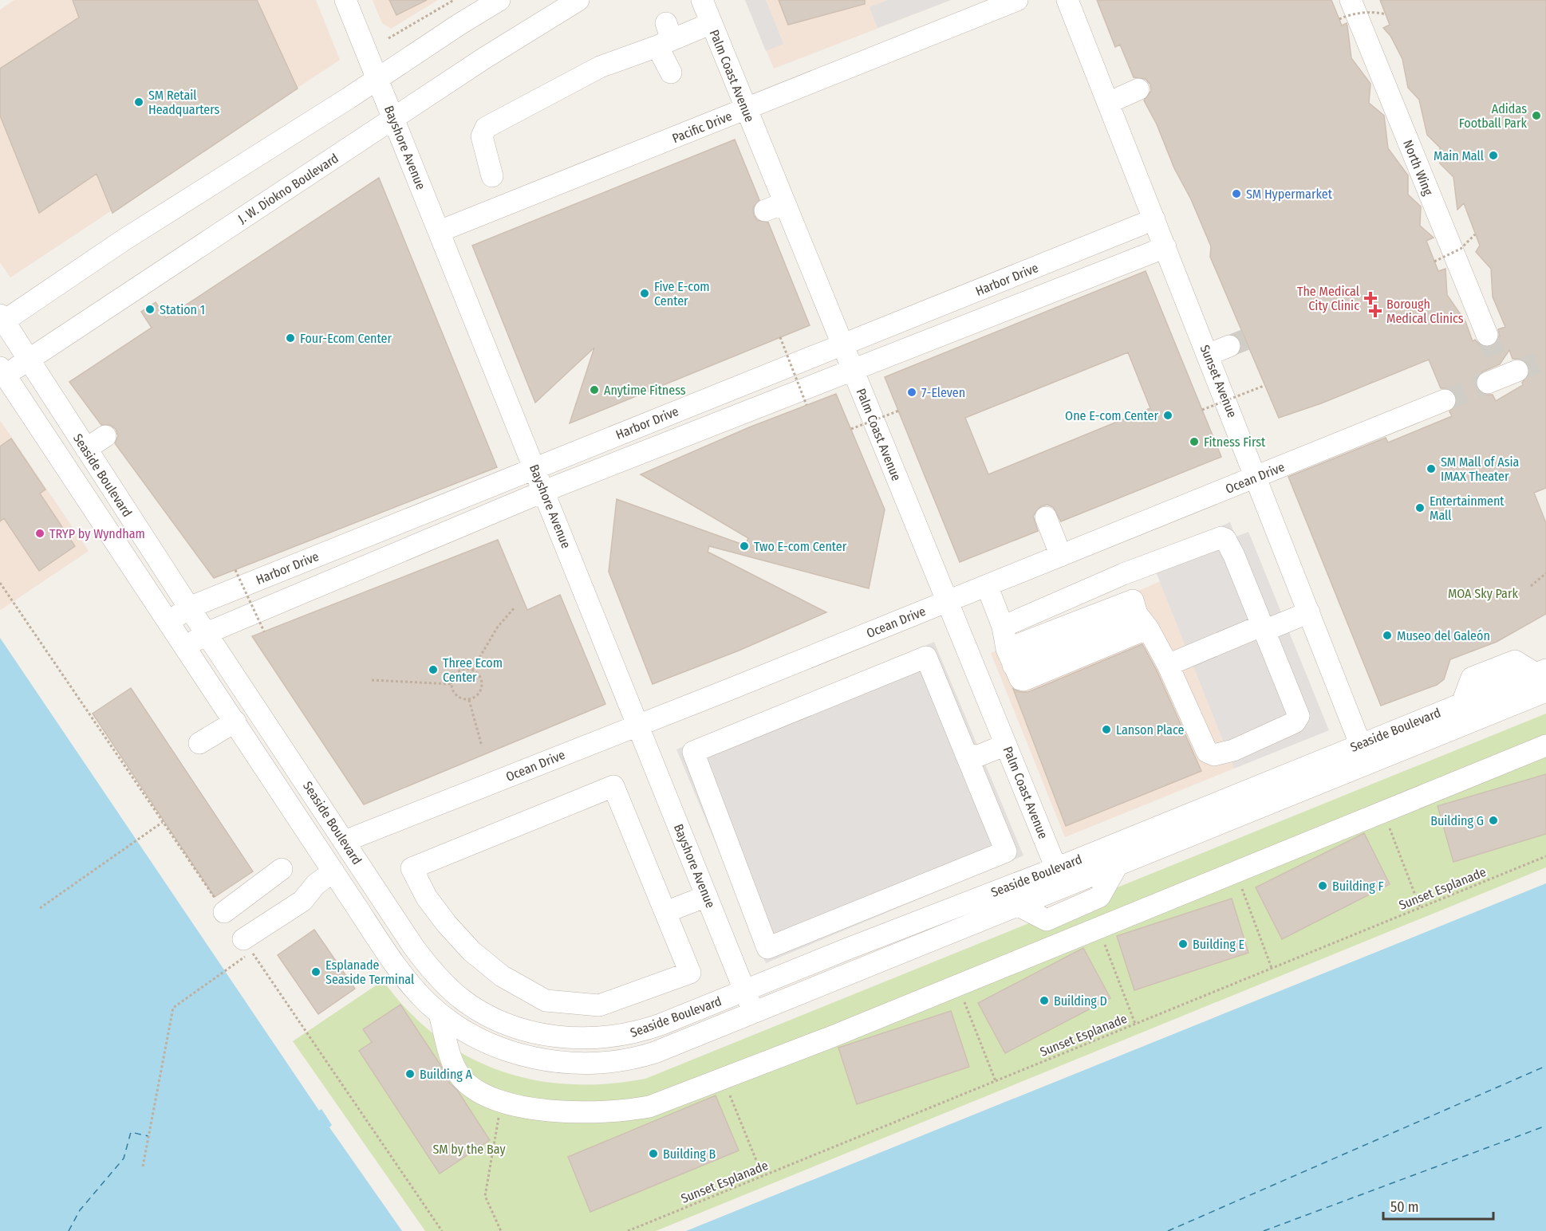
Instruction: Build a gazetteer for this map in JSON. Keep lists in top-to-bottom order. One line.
{"streets":{"street":["Palm Coast Avenue","Pacific Drive","Bayshore Avenue","North Wing","J. W. Diokno Boulevard","Harbor Drive","Sunset Avenue","Seaside Boulevard","Ocean Drive"],"path":["Sunset Esplanade"]},"crossings":[["Palm Coast Avenue","Pacific Drive"],["Palm Coast Avenue","Harbor Drive"],["Palm Coast Avenue","Seaside Boulevard"],["Palm Coast Avenue","Ocean Drive"],["Pacific Drive","Bayshore Avenue"],["Bayshore Avenue","J. W. Diokno Boulevard"],["Bayshore Avenue","Harbor Drive"],["Bayshore Avenue","Seaside Boulevard"],["Bayshore Avenue","Ocean Drive"],["J. W. Diokno Boulevard","Seaside Boulevard"],["Harbor Drive","Sunset Avenue"],["Harbor Drive","Seaside Boulevard"],["Sunset Avenue","Seaside Boulevard"],["Sunset Avenue","Ocean Drive"],["Seaside Boulevard","Ocean Drive"]],"parks":["MOA Sky Park","SM by the Bay"],"places":{"other":["SM Retail Headquarters","Adidas Football Park","Main Mall","SM Hypermarket","Five E-com Center","Station 1","Four-Ecom Center","Anytime Fitness","7-Eleven","One E-com Center","Fitness First","SM Mall of Asia IMAX Theater","Entertainment Mall","TRYP by Wyndham","Two E-com Center","Museo del Galeón","Three Ecom Center","Lanson Place","Building G","Building F","Building E","Esplanade Seaside Terminal","Building D","Building A","Building B"],"health":["The Medical City Clinic","Borough Medical Clinics"]},"scale_bar":"50 m"}
